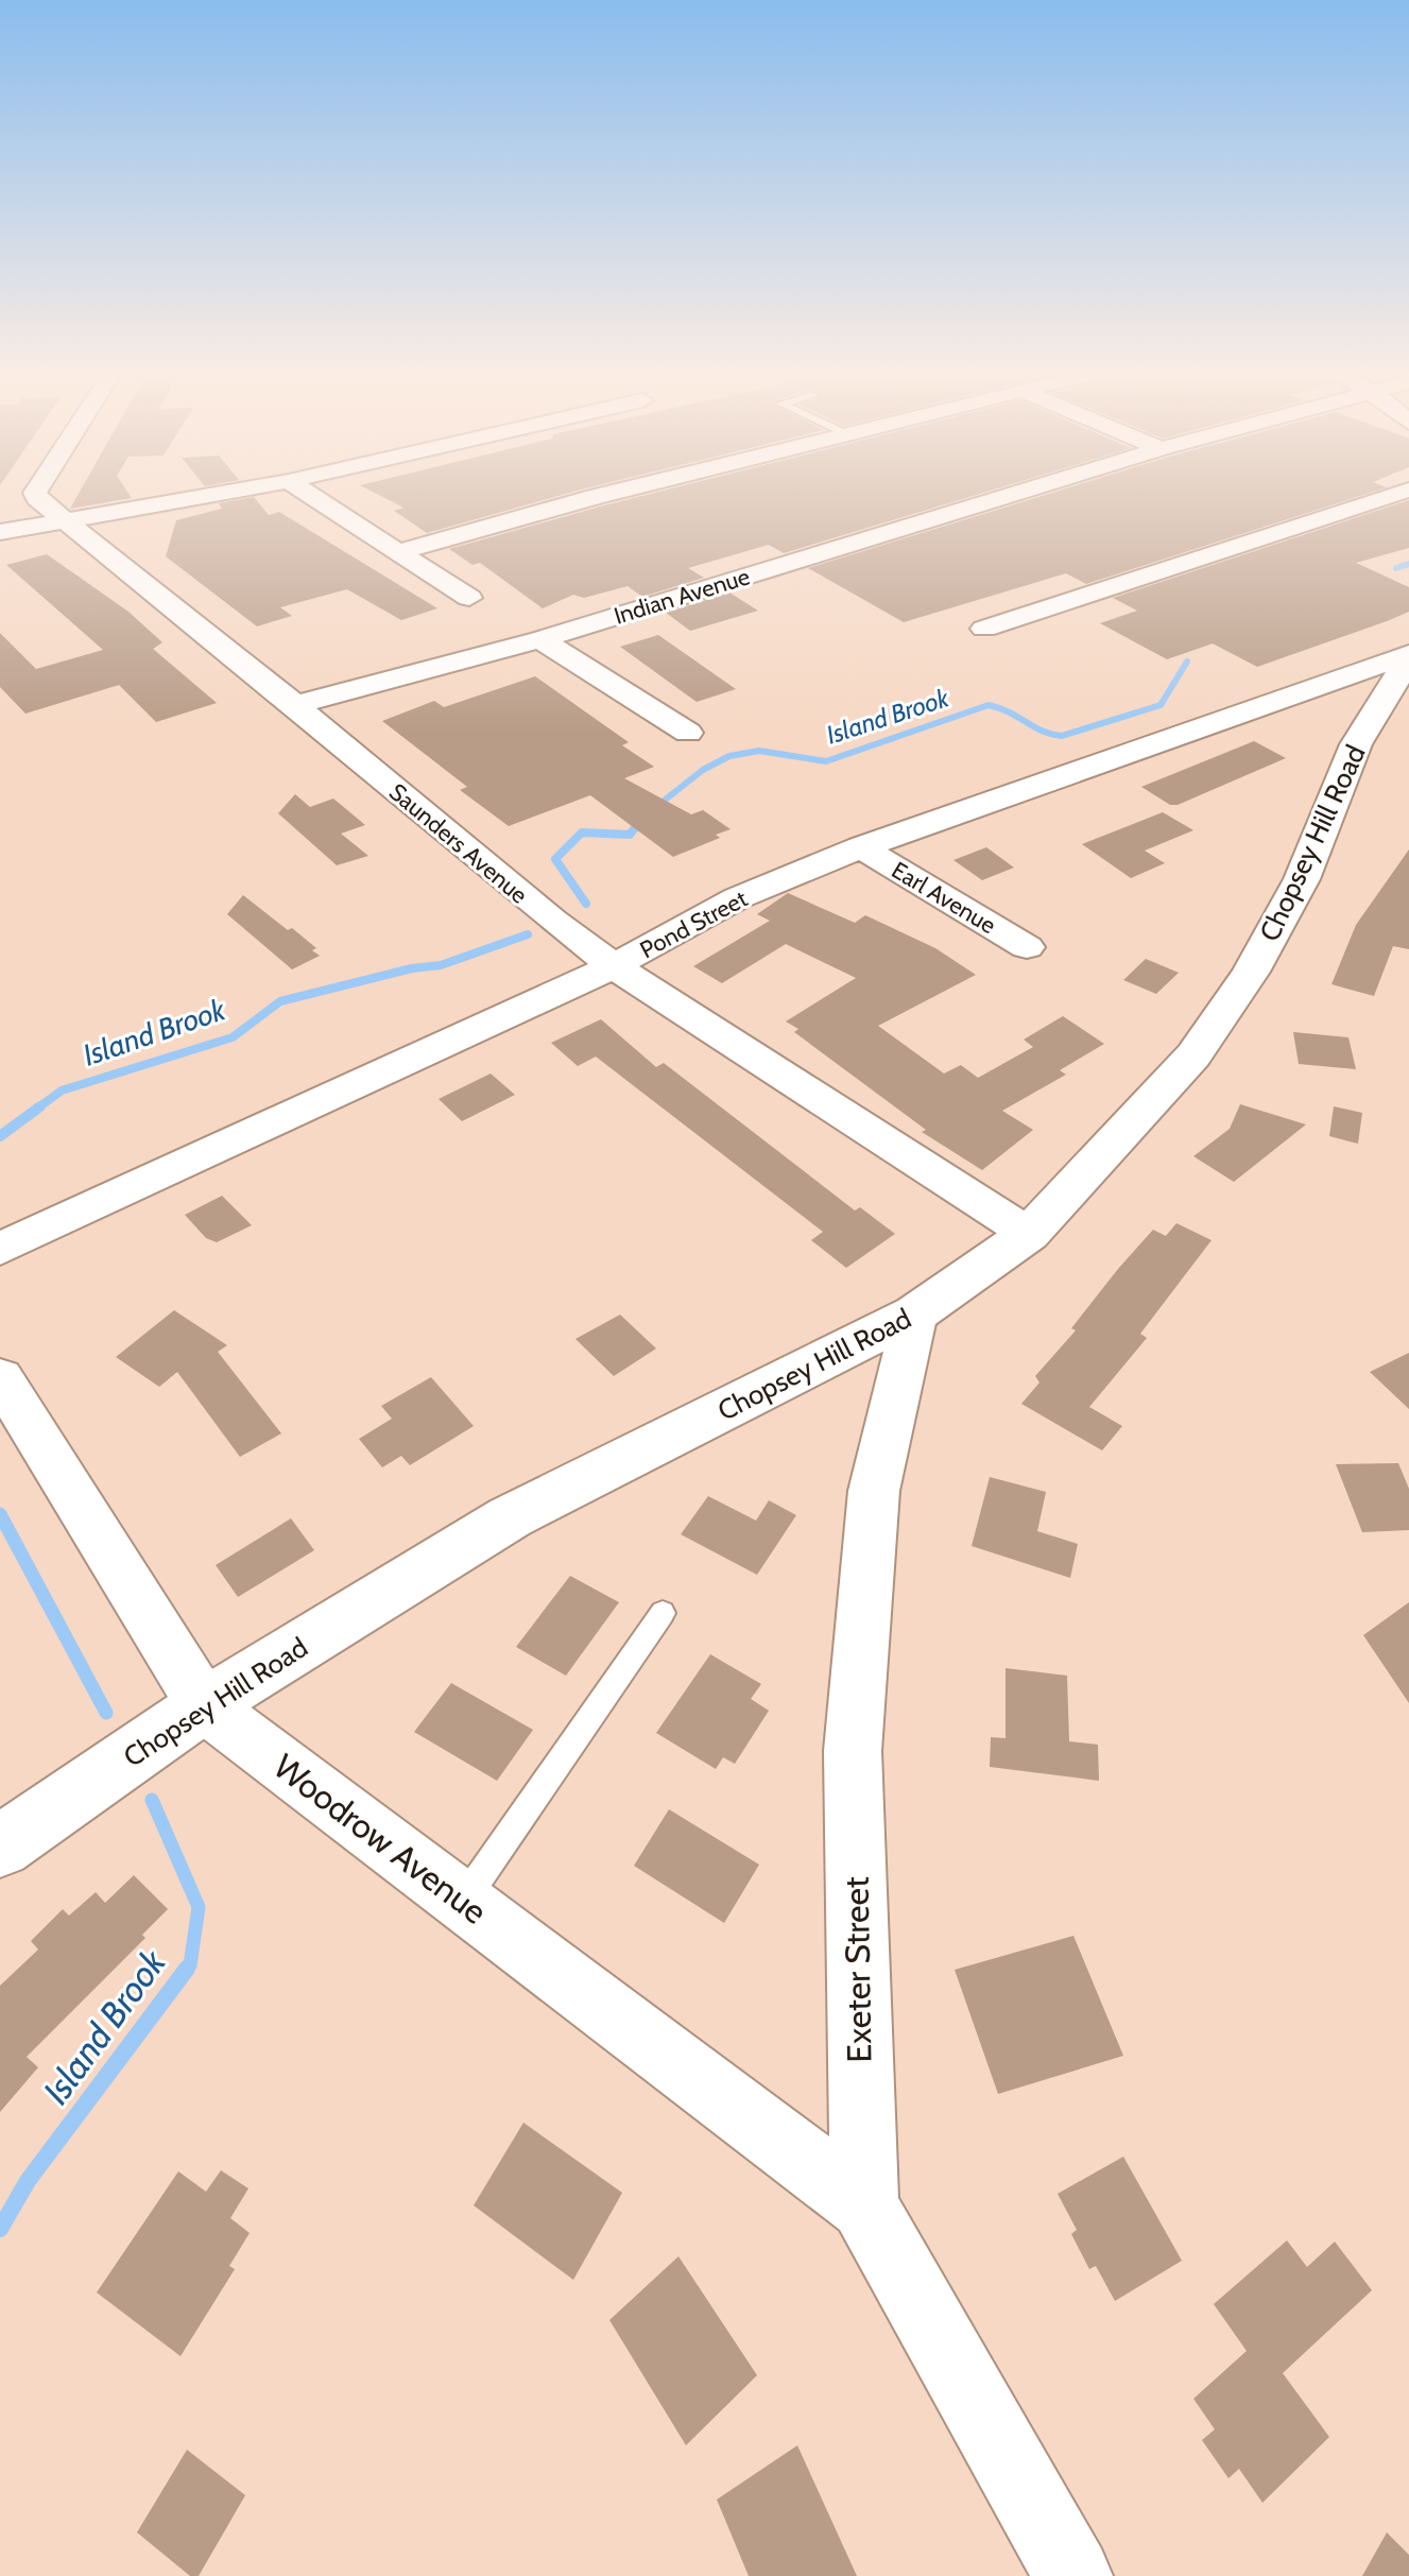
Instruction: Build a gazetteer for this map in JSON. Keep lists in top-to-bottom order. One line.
{"streets":{"street":["Indian Avenue","Saunders Avenue","Chopsey Hill Road","Earl Avenue","Pond Street","Woodrow Avenue","Exeter Street"]},"crossings":[["Indian Avenue","Saunders Avenue"],["Saunders Avenue","Chopsey Hill Road"],["Saunders Avenue","Pond Street"],["Chopsey Hill Road","Pond Street"],["Chopsey Hill Road","Woodrow Avenue"],["Chopsey Hill Road","Exeter Street"],["Earl Avenue","Pond Street"],["Woodrow Avenue","Exeter Street"]],"water":["Island Brook"]}
